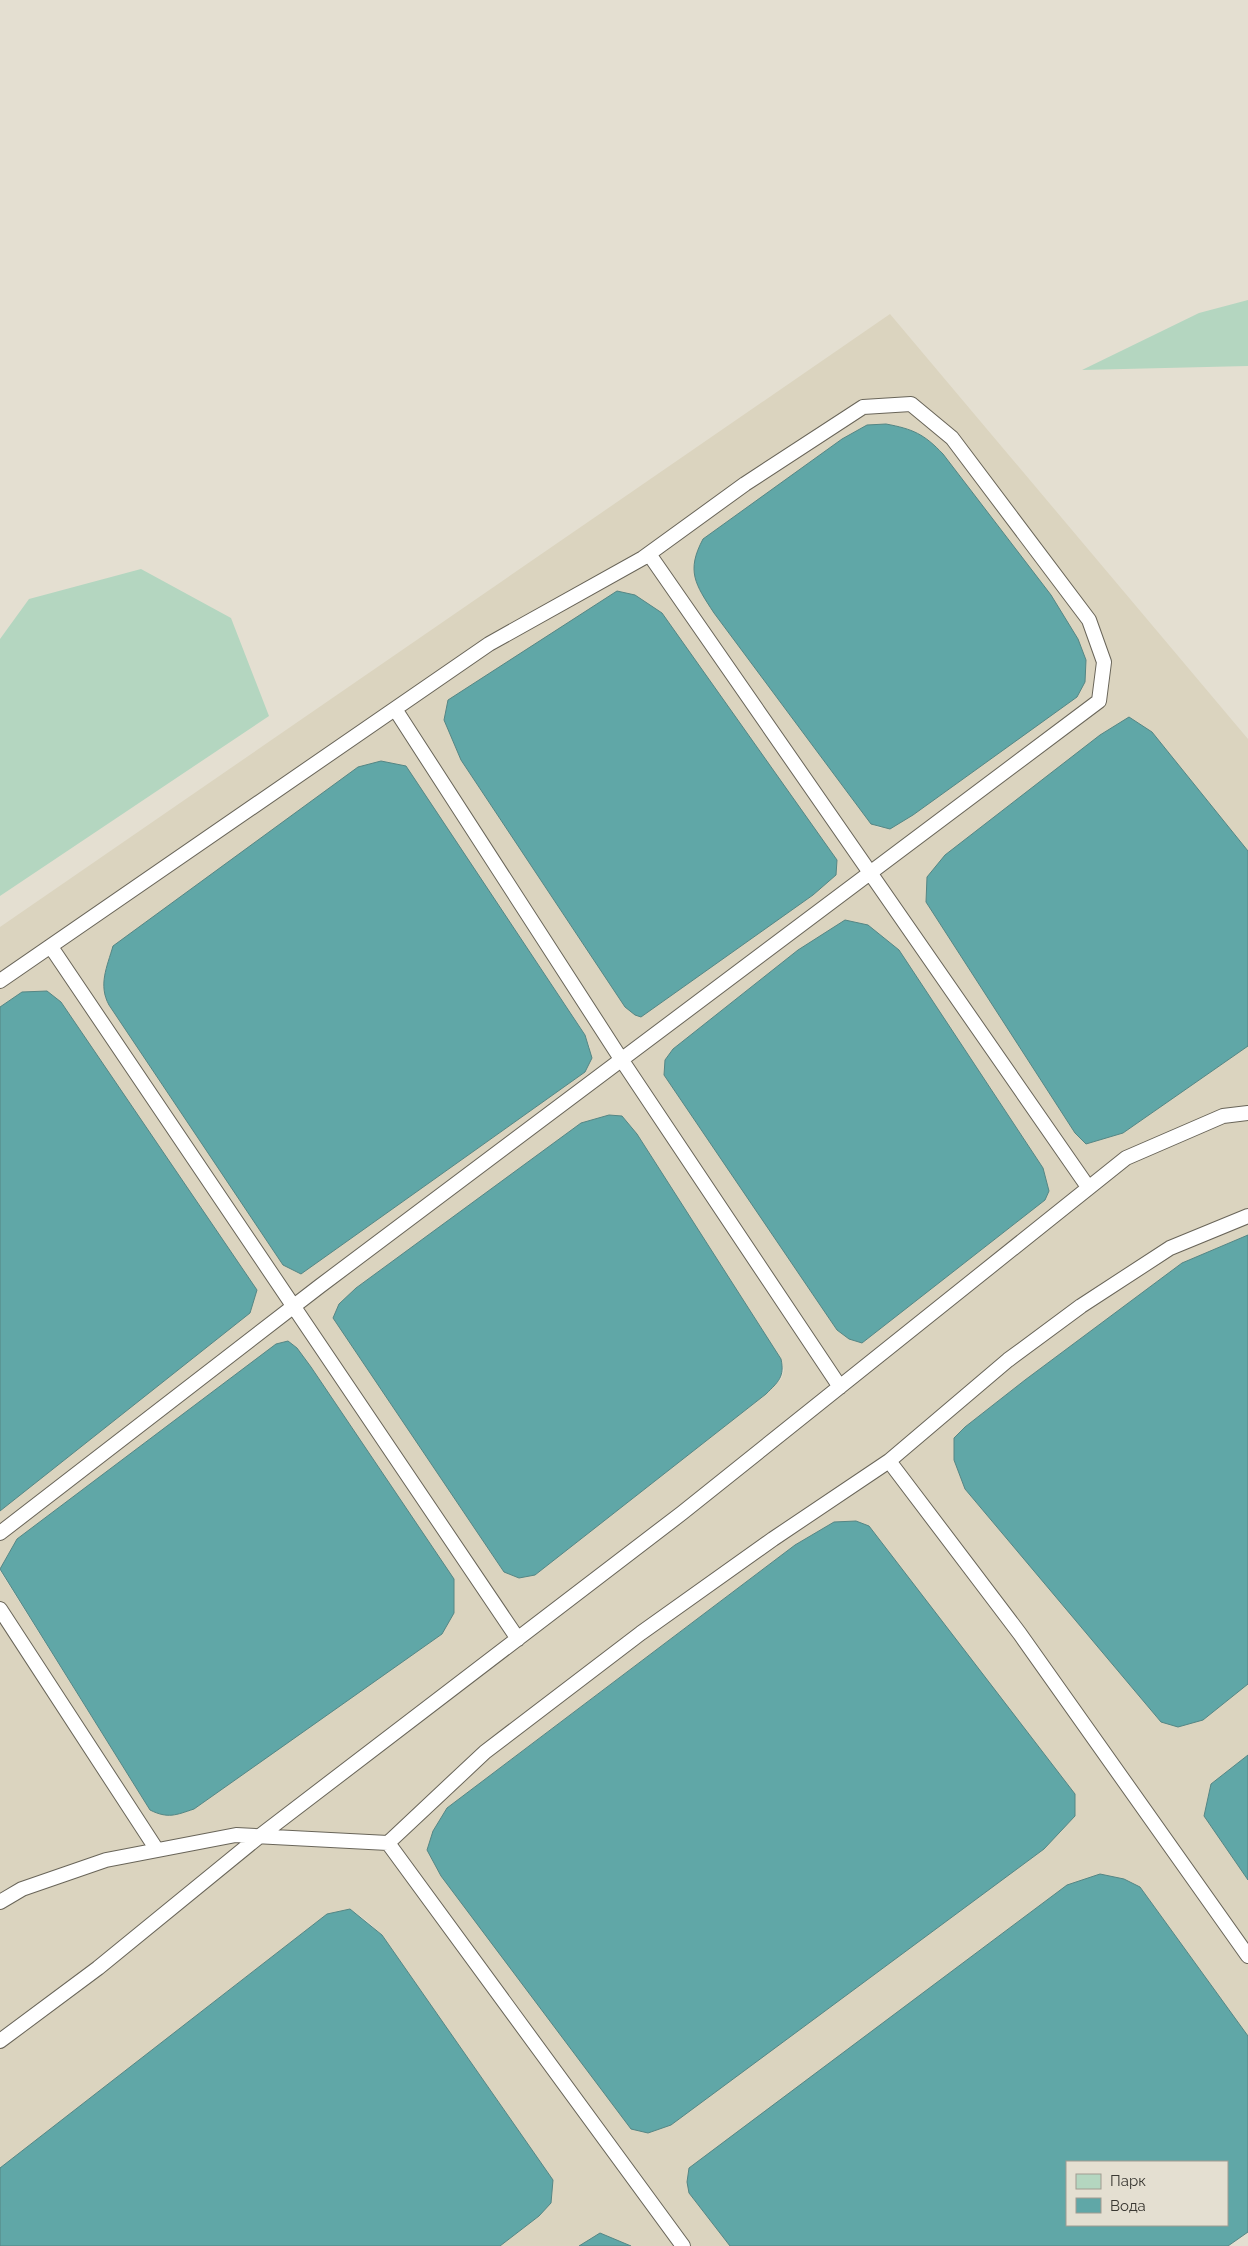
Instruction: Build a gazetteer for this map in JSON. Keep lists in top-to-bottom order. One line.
{"legend":["Парк","Вода"]}
